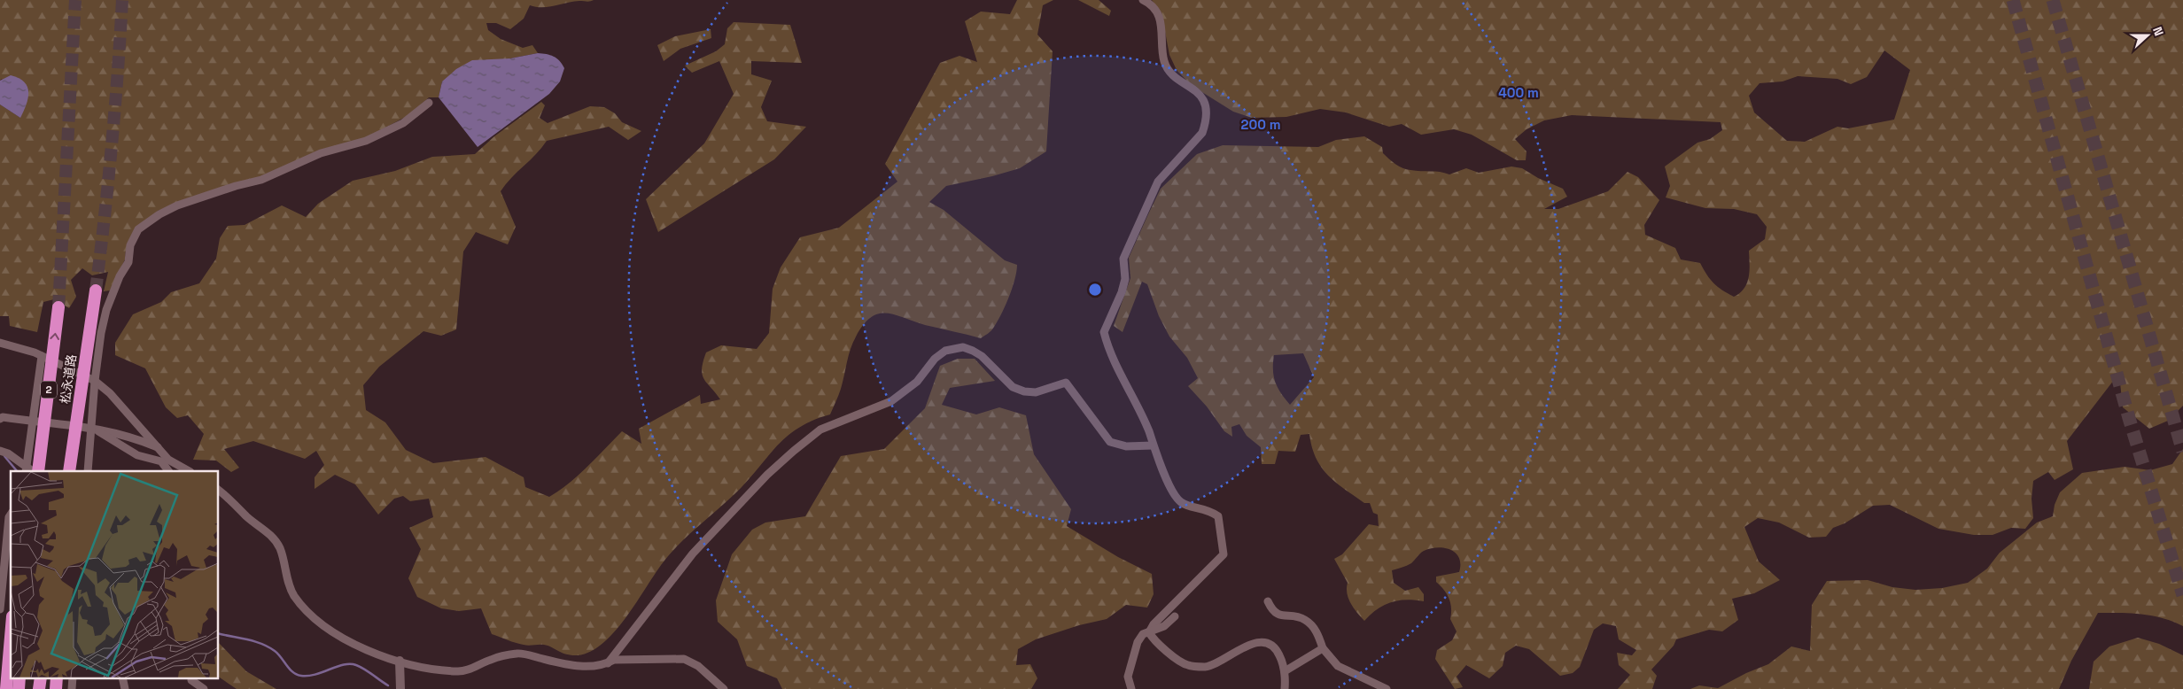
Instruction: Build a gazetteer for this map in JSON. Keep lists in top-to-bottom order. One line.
{"streets":{"highway":["松永道路","2"]},"north":"right","rings":["400 m","200 m"]}
